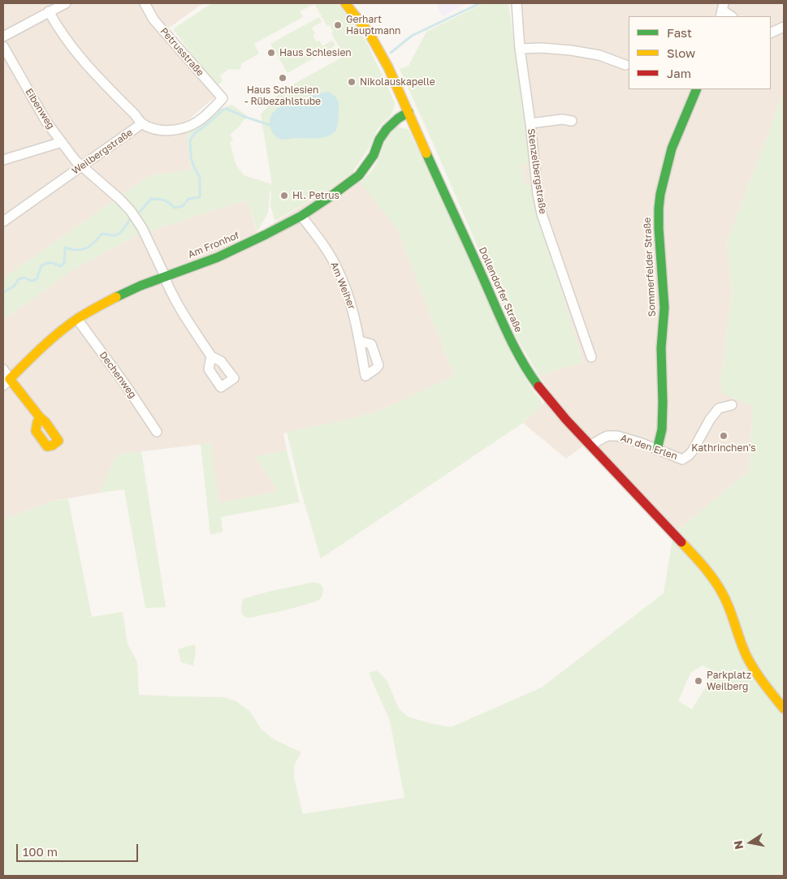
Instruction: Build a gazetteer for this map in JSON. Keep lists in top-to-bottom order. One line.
{"streets":{"street":["Petrusstraße","Eibenweg","Weilbergstraße","Stenzelbergstraße","Am Fronhof","Sommerfelder Straße","Am Weiher","Dollendorfer Straße","Dechenweg","An den Erlen"]},"crossings":[["Petrusstraße","Weilbergstraße"],["Eibenweg","Weilbergstraße"],["Eibenweg","Am Fronhof"],["Am Fronhof","Am Weiher"],["Am Fronhof","Dollendorfer Straße"],["Am Fronhof","Dechenweg"],["Sommerfelder Straße","An den Erlen"],["Dollendorfer Straße","An den Erlen"]],"places":["Gerhart Hauptmann","Haus Schlesien","Haus Schlesien - Rübezahlstube","Nikolauskapelle","Hl. Petrus","Kathrinchen's","Parkplatz Weilberg"],"legend":["Fast","Slow","Jam"],"scale_bar":"100 m","north":"left"}
